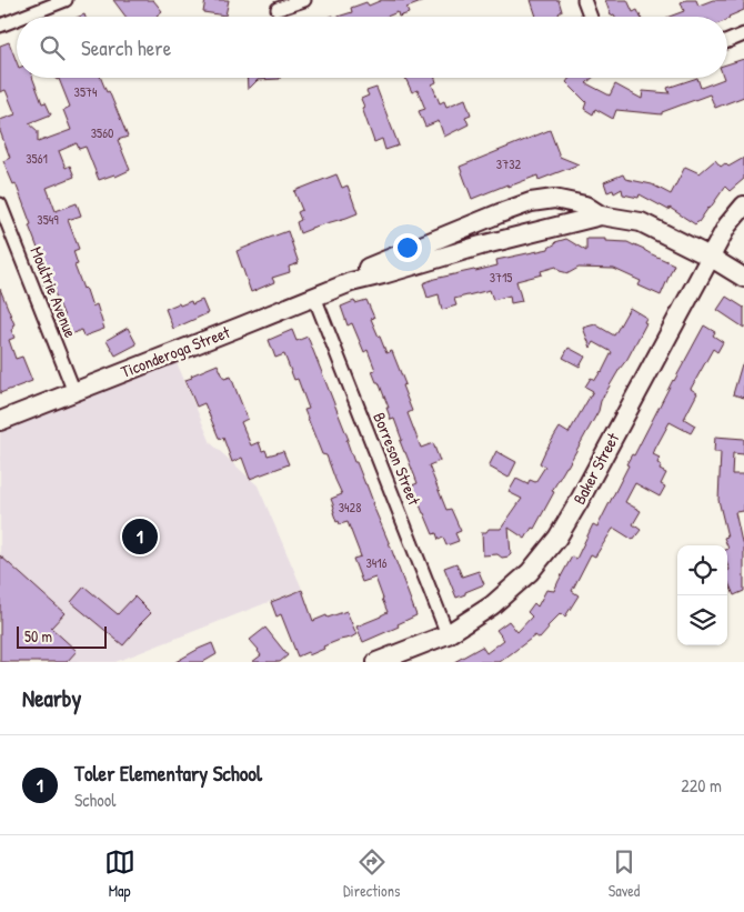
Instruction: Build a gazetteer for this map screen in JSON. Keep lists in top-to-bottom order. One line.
{"streets":{"street":["Moultrie Avenue","Ticonderoga Street","Borreson Street","Baker Street"]},"crossings":[["Moultrie Avenue","Ticonderoga Street"],["Ticonderoga Street","Borreson Street"],["Ticonderoga Street","Baker Street"],["Borreson Street","Baker Street"]],"house_numbers":["3574","3560","3561","3732","3549","3715","3428","3416"],"scale_bar":"50 m","page":{"search":"Search here","pins":"1","scale":"50 m","heading":"Nearby","list":[{"mark":"1","name":"Toler Elementary School","note":"School","value":"220 m"}],"nav":["Map","Directions","Saved"]}}
